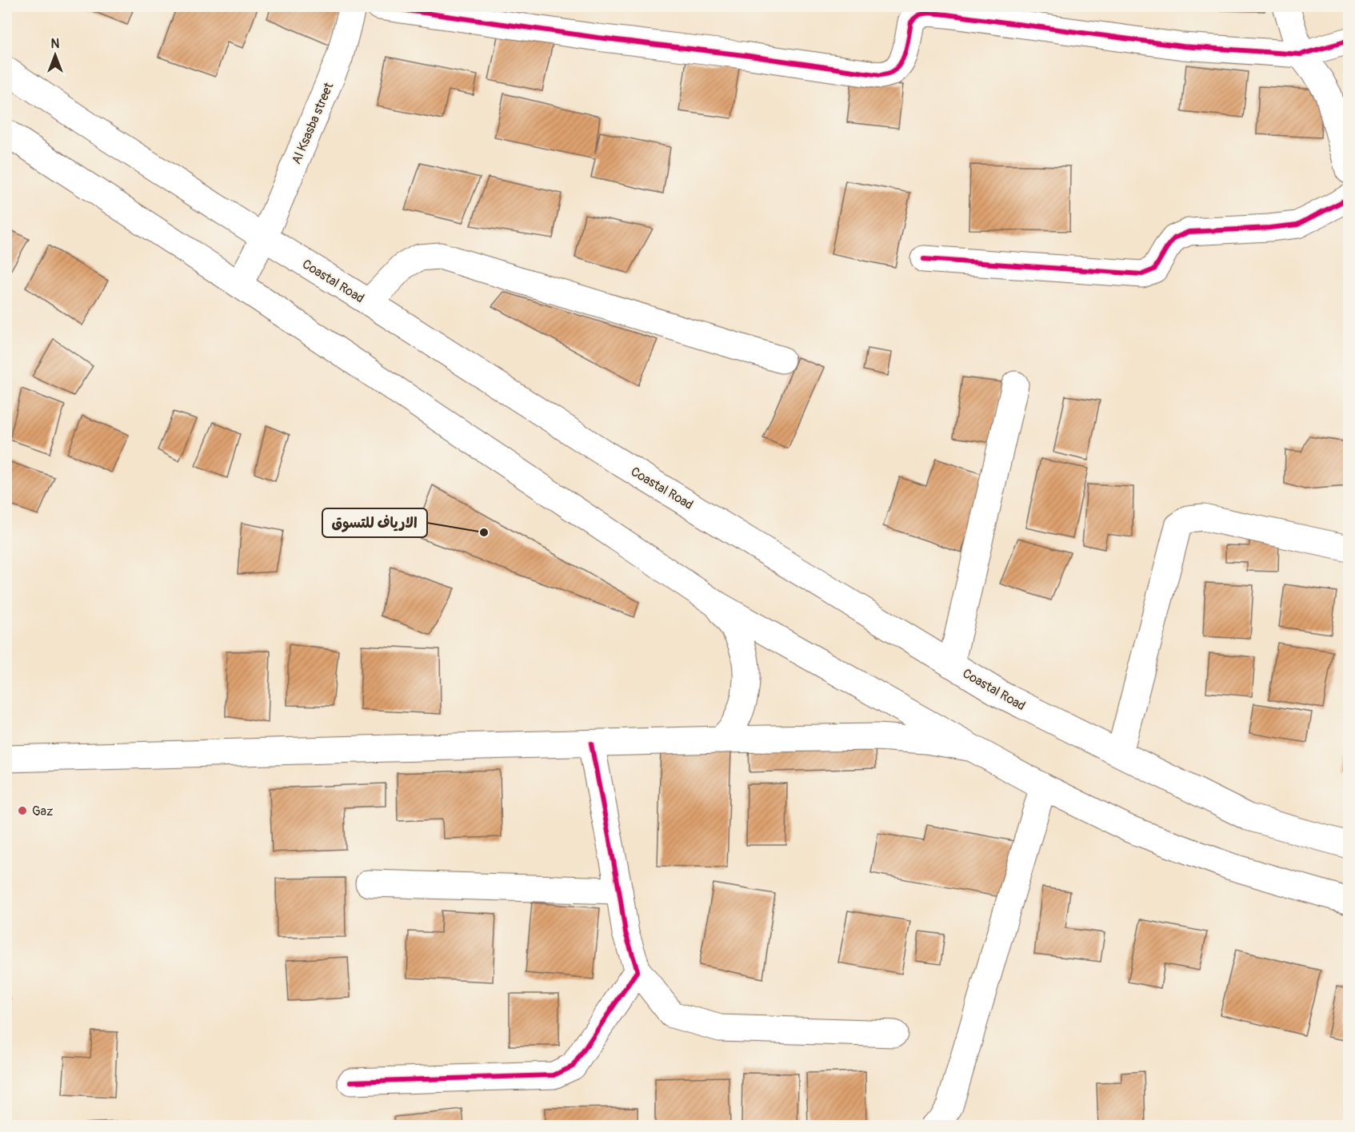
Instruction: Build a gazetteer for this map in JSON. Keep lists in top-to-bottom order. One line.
{"streets":{"main road":["Al Ksasba street","Coastal Road"]},"crossings":[["Al Ksasba street","Coastal Road"]],"places":["الارياف للتسوق","Gaz"],"north":"top"}
